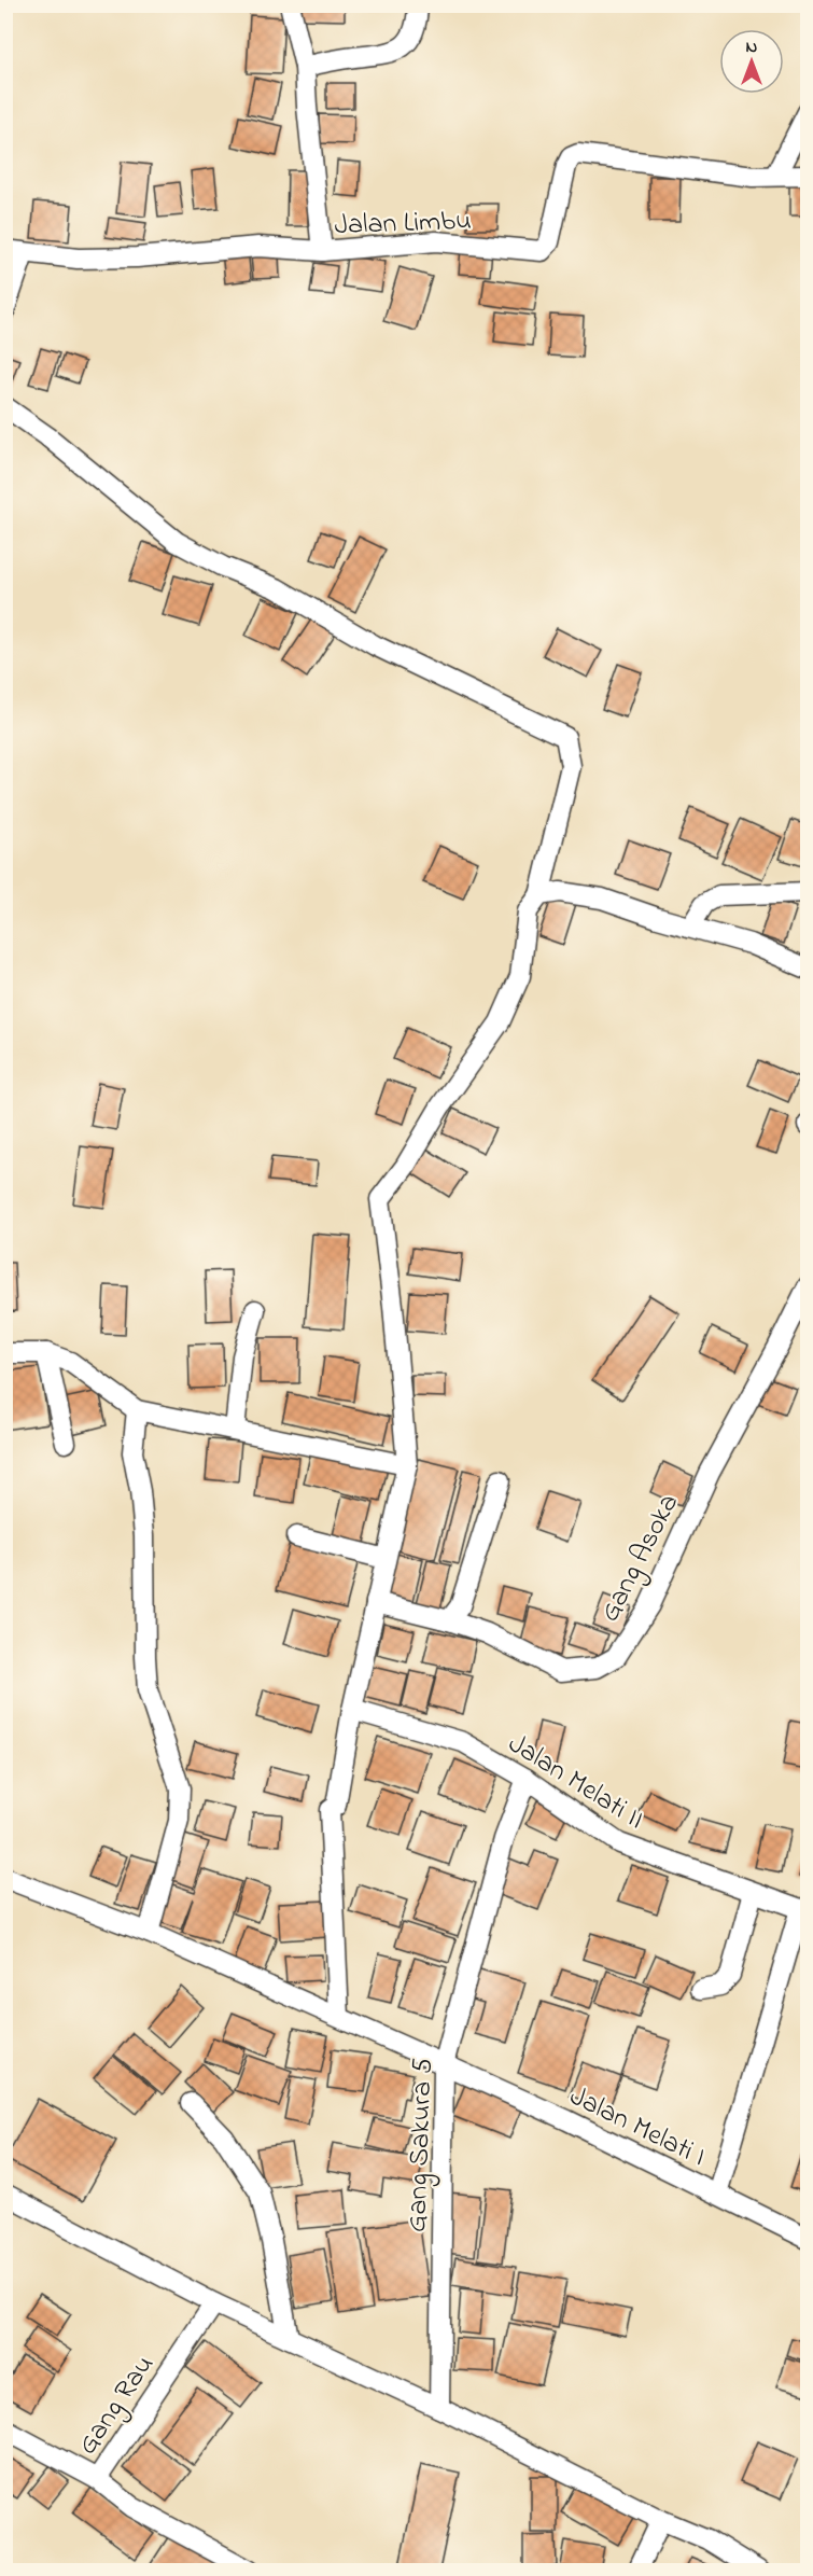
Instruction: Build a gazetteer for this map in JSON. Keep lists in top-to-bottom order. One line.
{"streets":{"street":["Jalan Limbu","Gang Asoka","Jalan Melati II","Jalan Melati I","Gang Sakura 5","Gang Rau"]},"crossings":[["Jalan Melati II","Gang Sakura 5"],["Jalan Melati I","Gang Sakura 5"]],"north":"top"}
